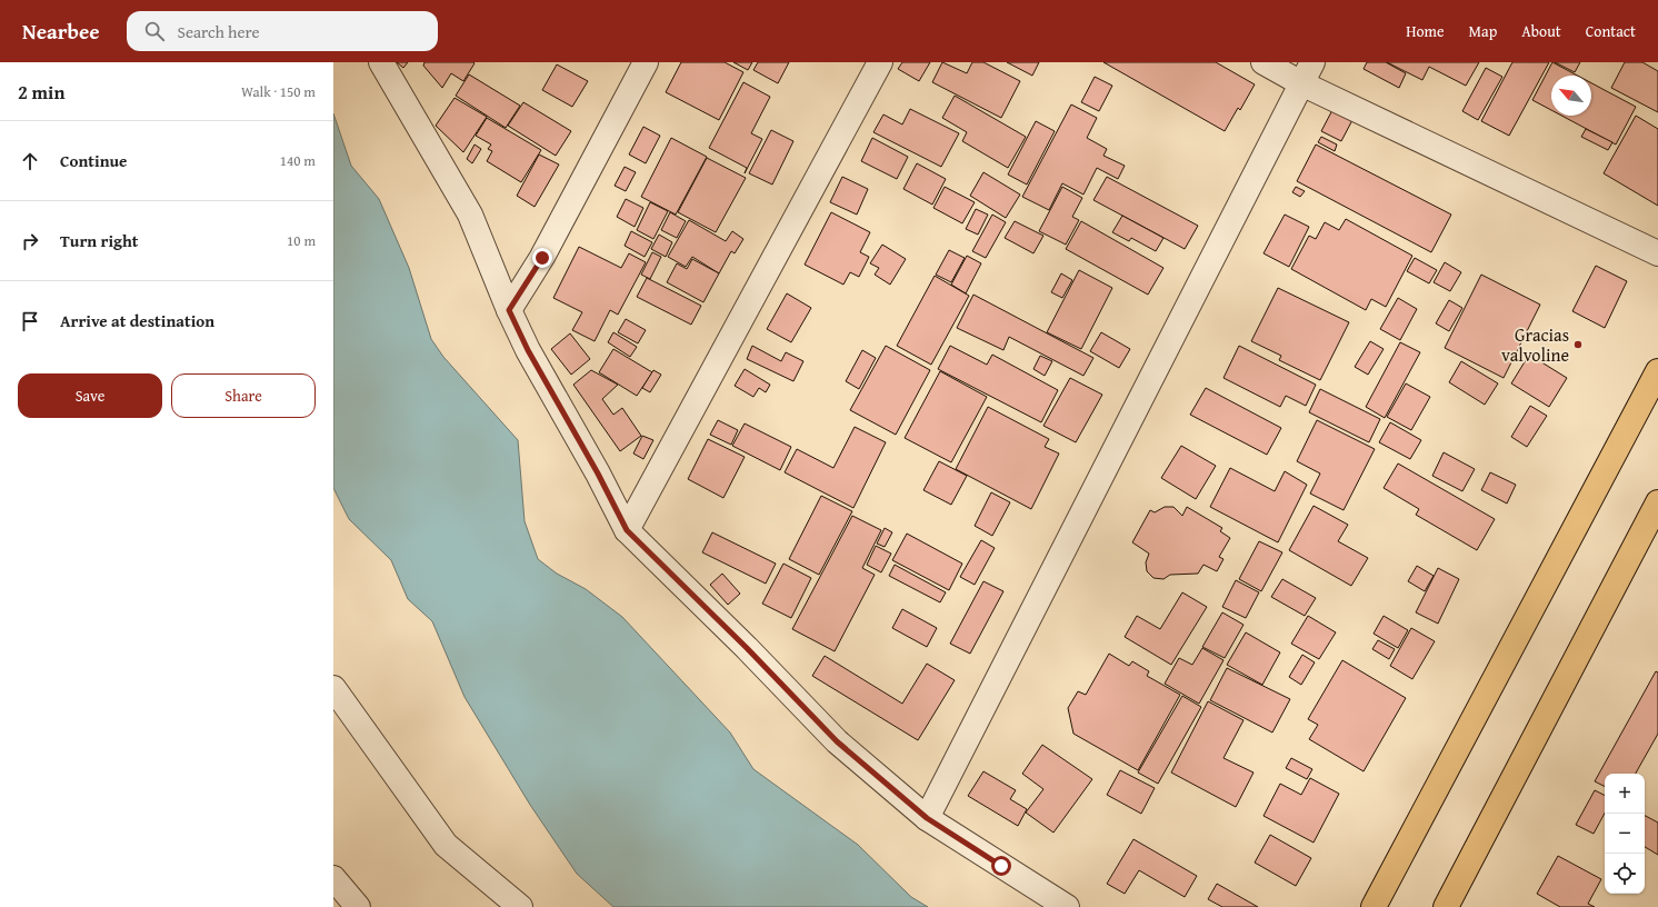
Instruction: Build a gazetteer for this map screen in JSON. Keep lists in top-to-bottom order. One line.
{"places":["Gracias valvoline"],"north":"top left","page":{"header":"Nearbee","search":"Search here","nav":["Home","Map","About","Contact"],"heading":["2 min","Walk · 150 m"],"list":[["Continue","140 m"],["Turn right","10 m"],"Arrive at destination"],"buttons":["Save","Share"],"map_buttons":["+","−"]}}
